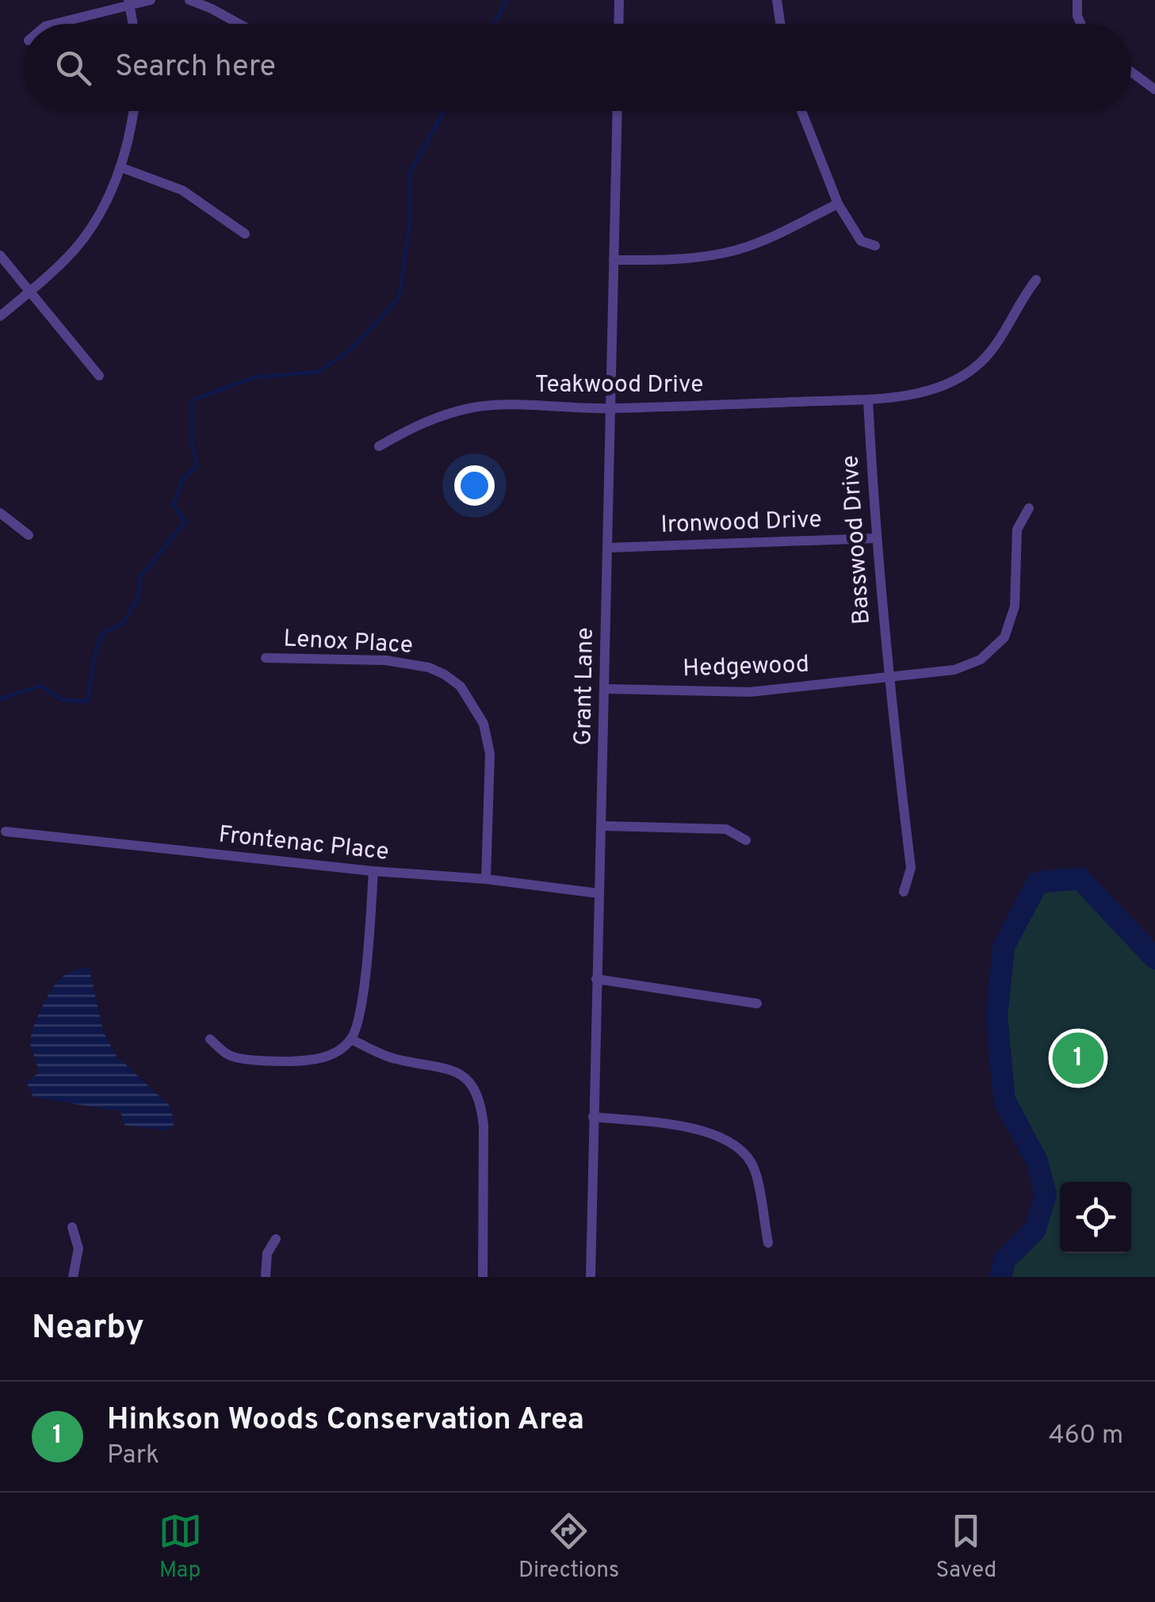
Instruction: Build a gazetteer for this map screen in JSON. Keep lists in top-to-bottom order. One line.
{"streets":{"street":["Teakwood Drive","Ironwood Drive","Basswood Drive","Lenox Place","Hedgewood","Grant Lane","Frontenac Place"]},"crossings":[["Teakwood Drive","Basswood Drive"],["Teakwood Drive","Grant Lane"],["Ironwood Drive","Basswood Drive"],["Ironwood Drive","Grant Lane"],["Basswood Drive","Hedgewood"],["Lenox Place","Frontenac Place"],["Hedgewood","Grant Lane"],["Grant Lane","Frontenac Place"]],"page":{"search":"Search here","pins":"1","heading":"Nearby","list":[{"mark":"1","name":"Hinkson Woods Conservation Area","note":"Park","value":"460 m"}],"nav":["Map","Directions","Saved"]}}
